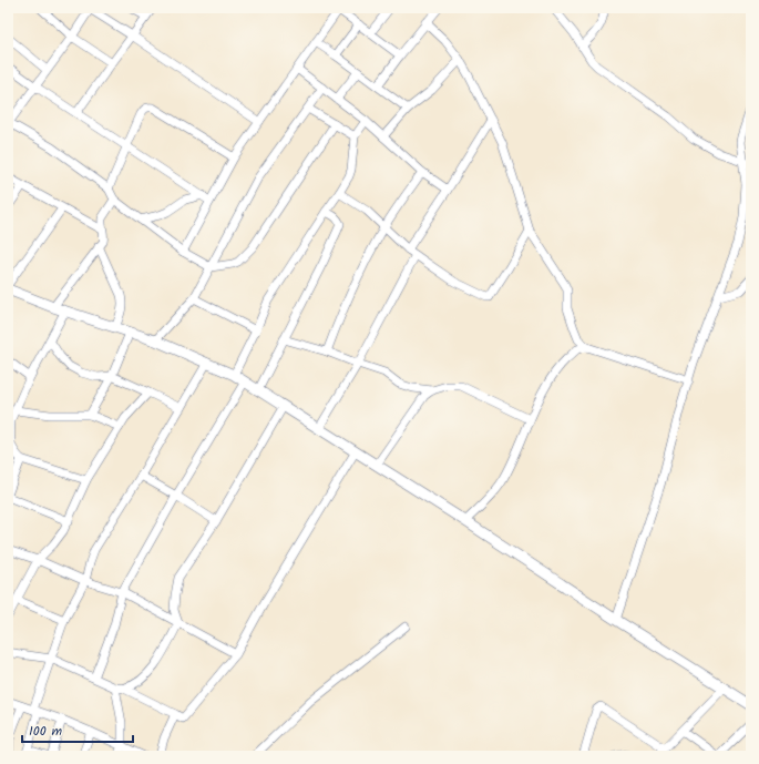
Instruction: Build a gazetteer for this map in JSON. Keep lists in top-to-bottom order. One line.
{"scale_bar":"100 m"}
